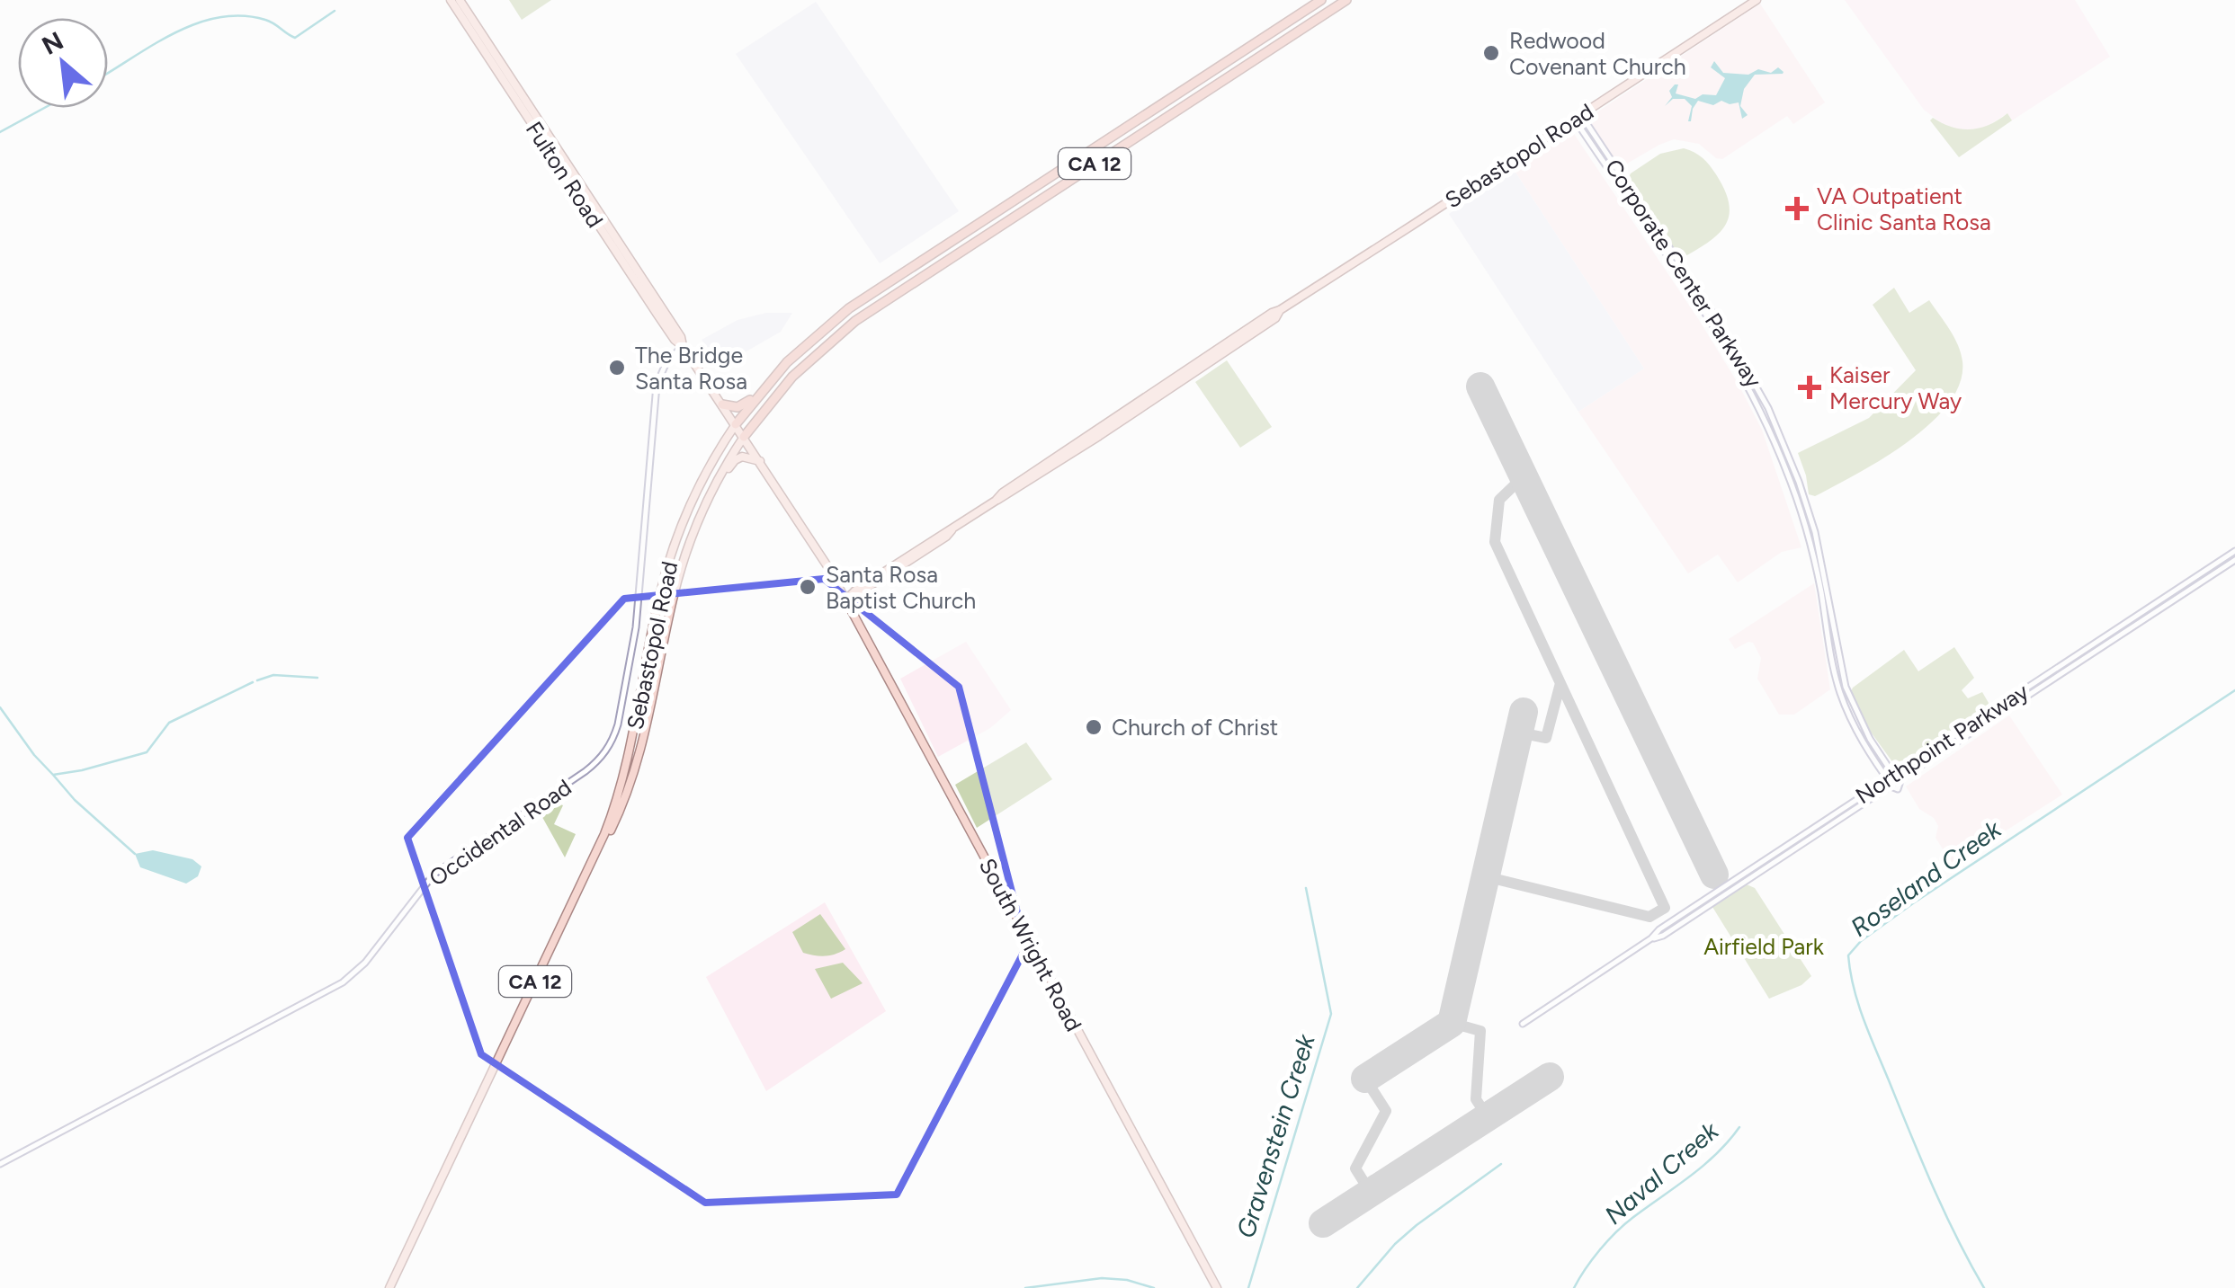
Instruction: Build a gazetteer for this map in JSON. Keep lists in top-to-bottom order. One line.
{"streets":{"highway":["CA 12"],"main road":["Sebastopol Road","Fulton Road","South Wright Road"],"street":["Corporate Center Parkway","Northpoint Parkway","Occidental Road"]},"crossings":[["Sebastopol Road","CA 12"],["Sebastopol Road","Fulton Road"],["Sebastopol Road","Corporate Center Parkway"],["Sebastopol Road","South Wright Road"],["CA 12","Fulton Road"],["Fulton Road","Occidental Road"],["Fulton Road","South Wright Road"],["Corporate Center Parkway","Northpoint Parkway"]],"water":["Roseland Creek","Gravenstein Creek","Naval Creek"],"parks":["Airfield Park"],"places":{"other":["Redwood Covenant Church","The Bridge Santa Rosa","Santa Rosa Baptist Church","Church of Christ"],"health":["VA Outpatient Clinic Santa Rosa","Kaiser Mercury Way"]},"north":"top left"}
